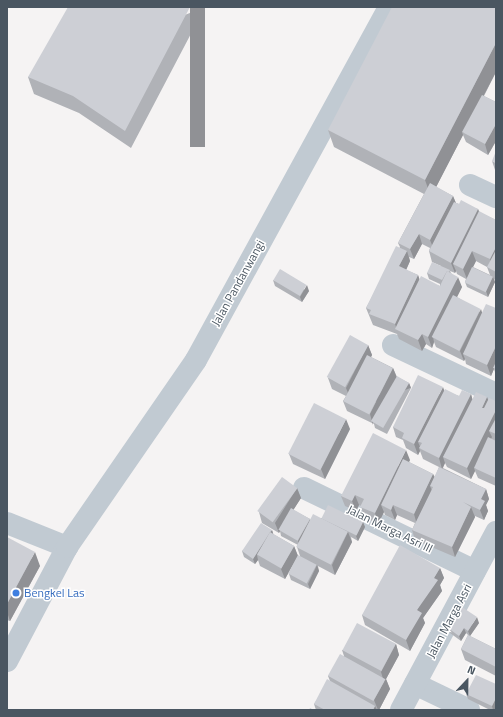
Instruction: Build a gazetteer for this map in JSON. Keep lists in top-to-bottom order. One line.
{"streets":{"street":["Jalan Pandanwangi","Jalan Marga Asri III","Jalan Marga Asri"]},"crossings":[["Jalan Marga Asri III","Jalan Marga Asri"]],"places":["Bengkel Las"],"north":"top"}
